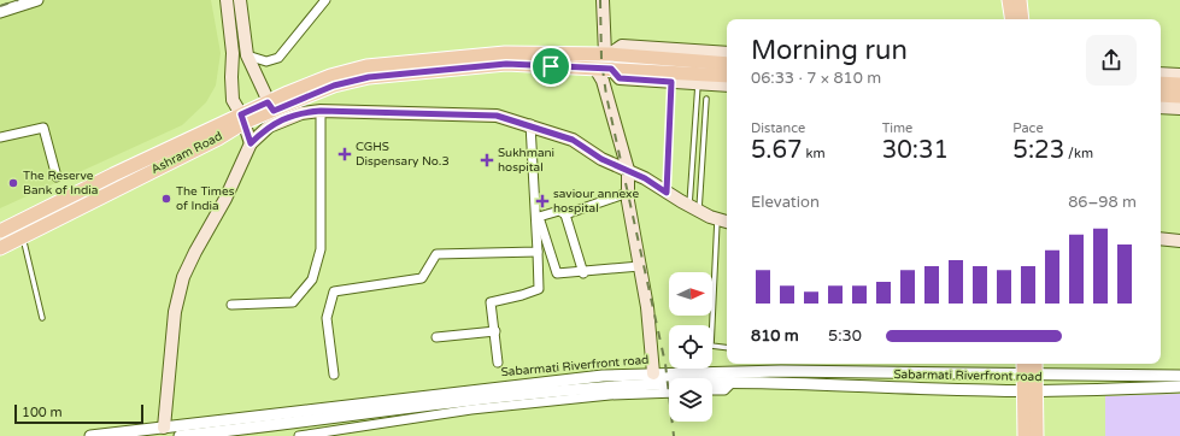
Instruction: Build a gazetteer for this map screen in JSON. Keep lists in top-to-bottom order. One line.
{"streets":{"main road":["Ashram Road"],"street":["Sabarmati Riverfront road"]},"places":{"health":["CGHS Dispensary No.3","Sukhmani hospital","saviour annexe hospital"],"other":["The Reserve Bank of India","The Times of India"]},"scale_bar":"100 m","north":"right","page":{"heading":["Morning run","06:33 · 7 × 810 m"],"stats":[["Distance","5.67 km"],["Time","30:31"],["Pace","5:23 /km"]],"chart":["Elevation","86–98 m"],"list":[{"name":"810 m","note":"5:30"}],"scale":"100 m"}}
